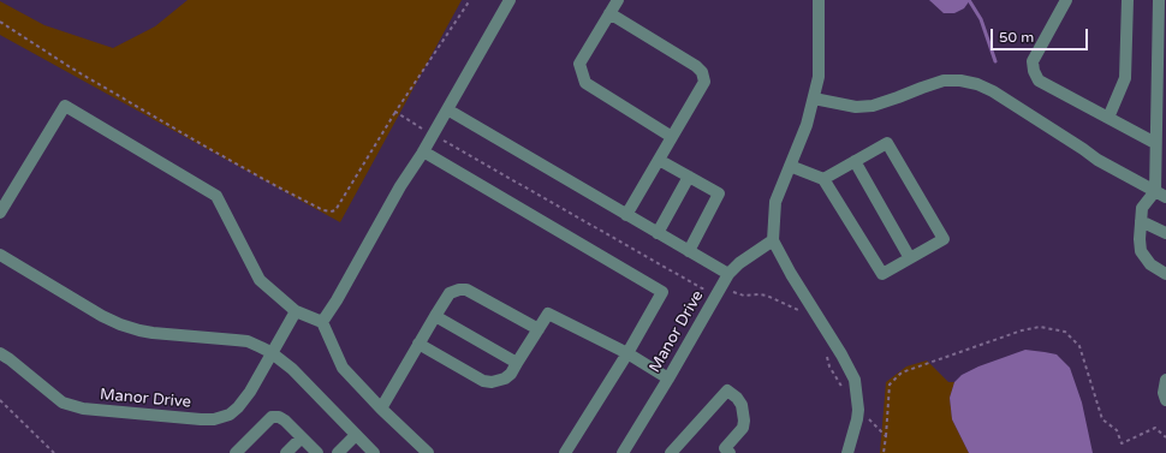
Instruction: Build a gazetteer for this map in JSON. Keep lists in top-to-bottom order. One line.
{"streets":{"street":["Manor Drive"]},"scale_bar":"50 m"}
